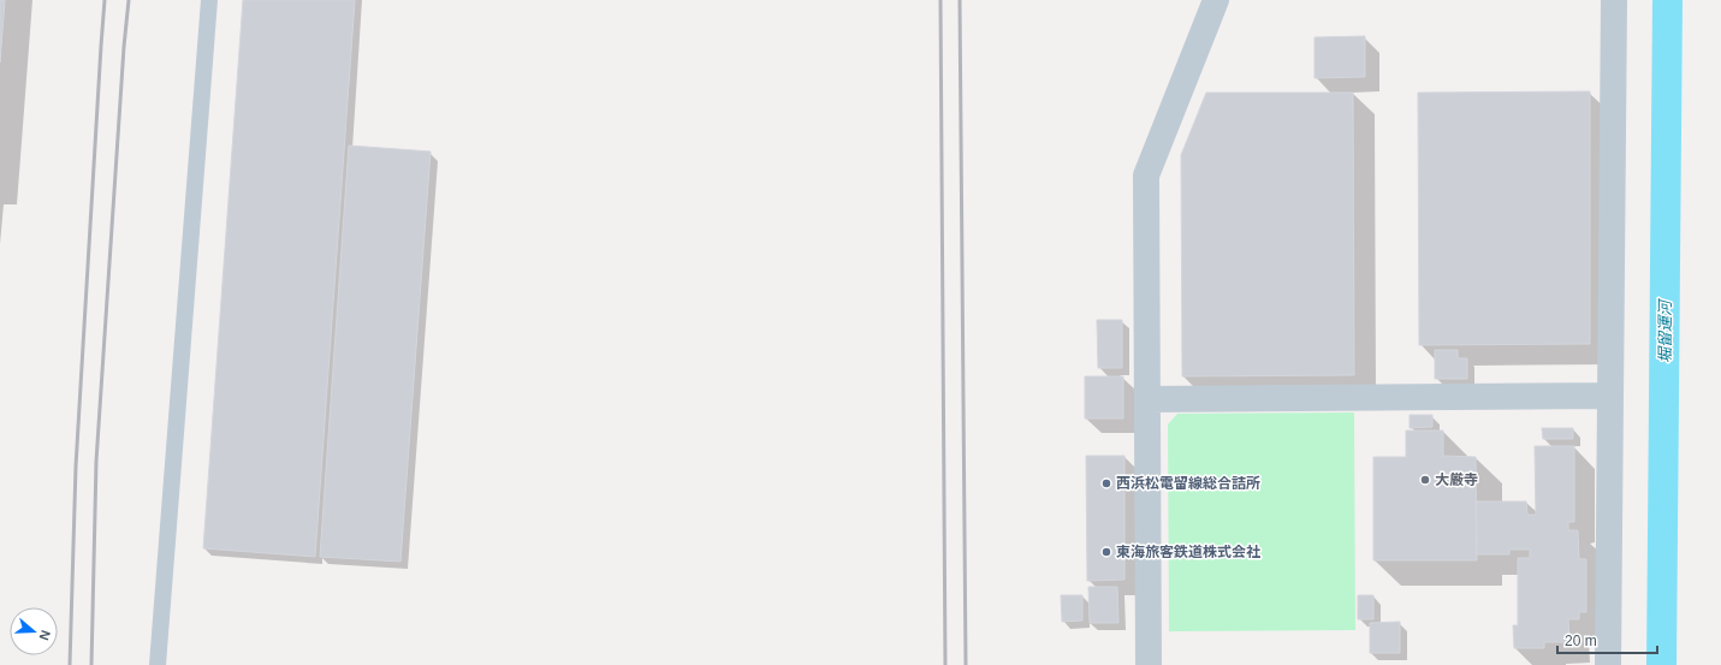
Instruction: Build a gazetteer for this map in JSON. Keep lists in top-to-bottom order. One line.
{"water":["堀留運河"],"places":["大厳寺","西浜松電留線総合詰所","東海旅客鉄道株式会社"],"scale_bar":"20 m","north":"right"}
